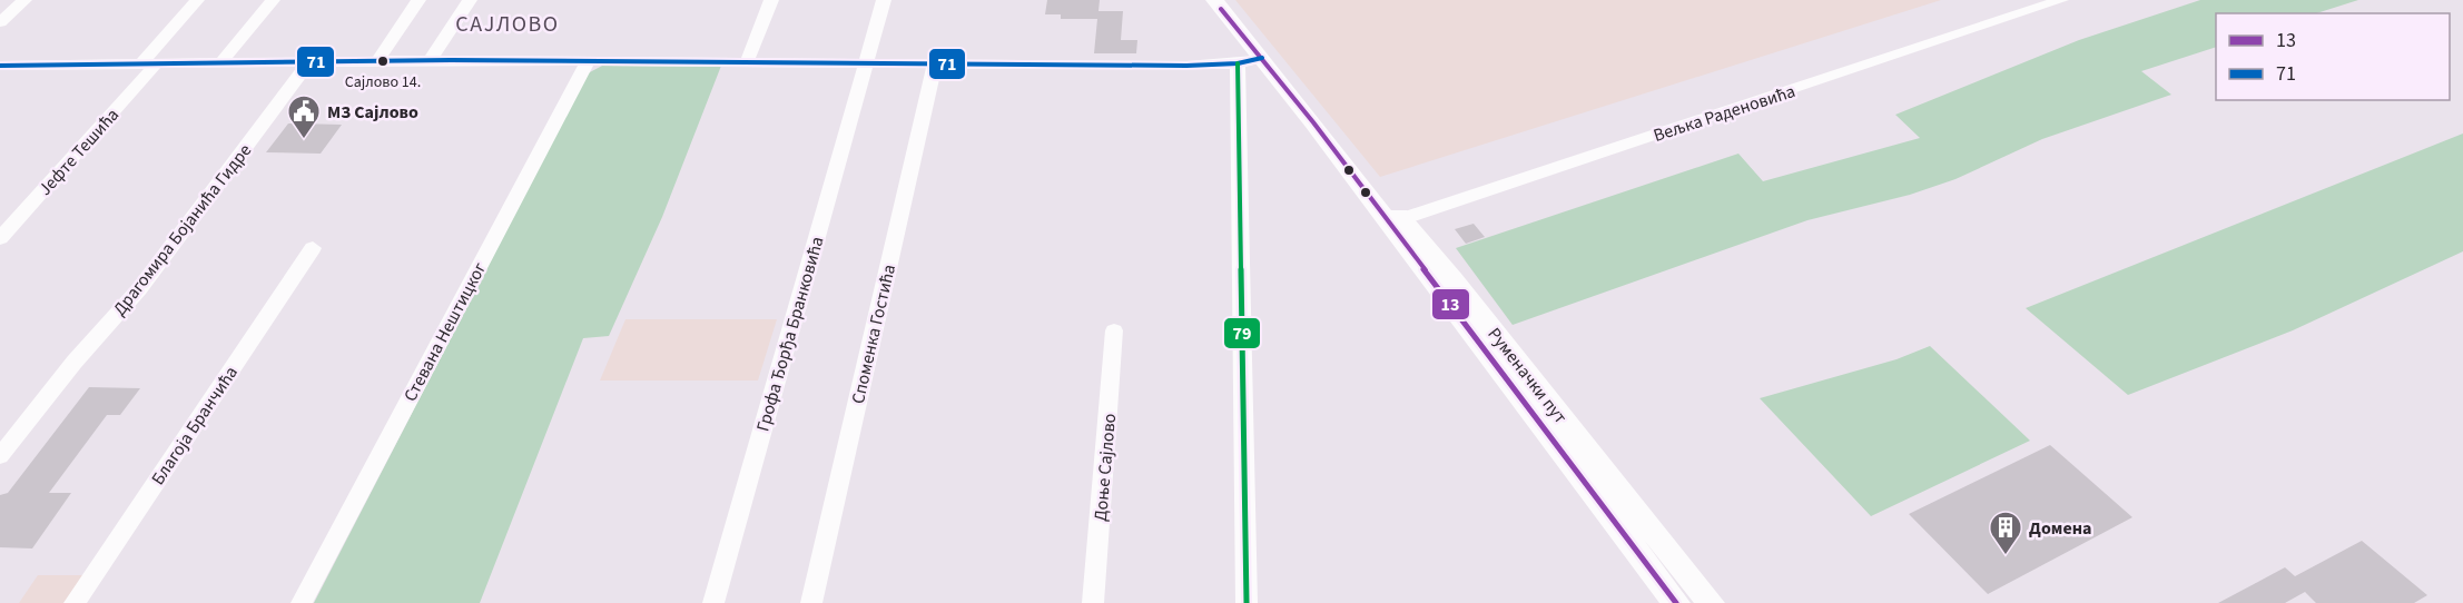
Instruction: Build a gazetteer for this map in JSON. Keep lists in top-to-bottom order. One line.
{"streets":{"main road":["Руменачки пут"],"street":["Вељка Раденовића","Јефте Тешића","Драгомира Бојанића Гидре","Стевана Нештицког","Грофа Ђорђа Бранковића","Споменка Гостића","Благоја Бранчића","Доње Сајлово"]},"crossings":[["Вељка Раденовића","Руменачки пут"]],"districts":["САЈЛОВО"],"places":{"other":["Сајлово 14."],"public building":["МЗ Сајлово"],"building":["Домена"]},"lines":["transit line 13","transit line 71","transit line 79"],"legend":["13","71"]}
